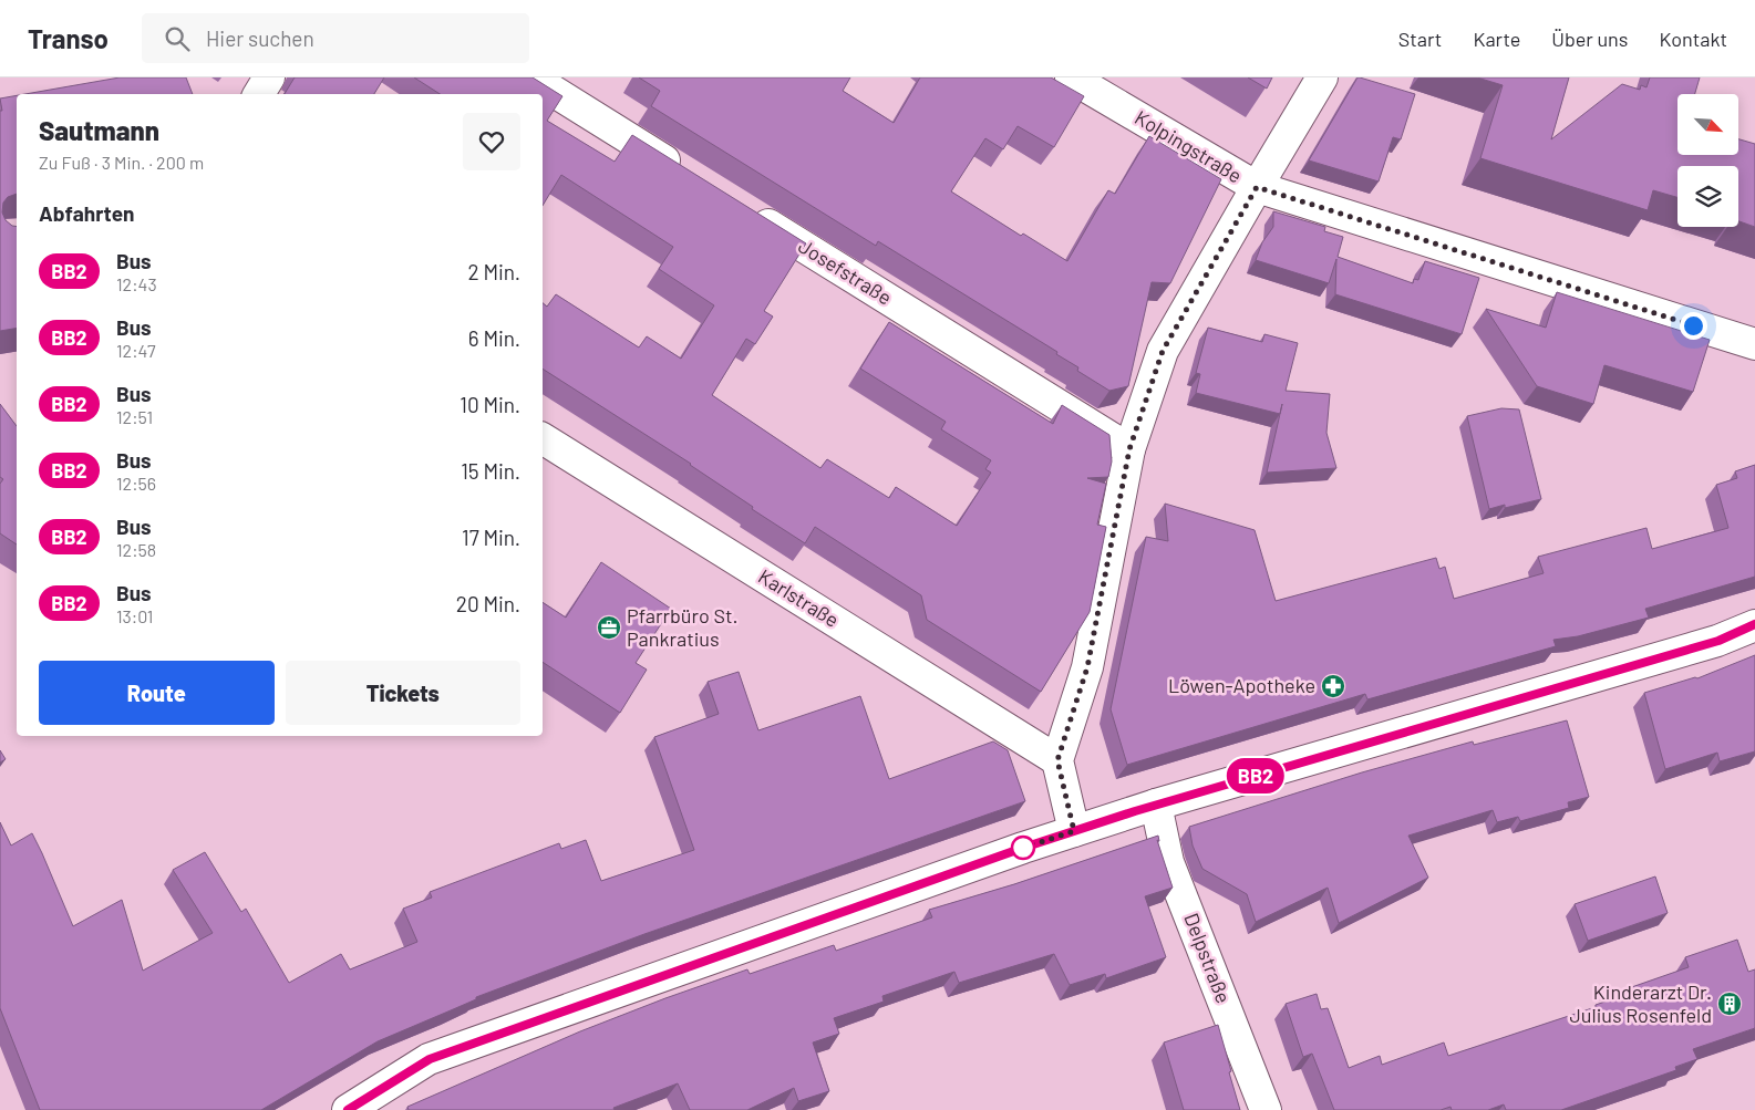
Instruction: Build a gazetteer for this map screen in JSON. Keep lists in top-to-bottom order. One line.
{"streets":{"street":["Kolpingstraße","Josefstraße","Karlstraße","Delpstraße"]},"places":{"office":["Pfarrbüro St. Pankratius"],"pharmacy":["Löwen-Apotheke"],"building":["Kinderarzt Dr. Julius Rosenfeld"]},"lines":["bus line BB2"],"north":"bottom right","page":{"header":"Transo","search":"Hier suchen","nav":["Start","Karte","Über uns","Kontakt"],"on_map":"BB2","heading":[["Sautmann","Zu Fuß · 3 Min. · 200 m"],"Abfahrten"],"list":[{"mark":"BB2","name":"Bus","note":"12:43","value":"2 Min."},{"mark":"BB2","name":"Bus","note":"12:47","value":"6 Min."},{"mark":"BB2","name":"Bus","note":"12:51","value":"10 Min."},{"mark":"BB2","name":"Bus","note":"12:56","value":"15 Min."},{"mark":"BB2","name":"Bus","note":"12:58","value":"17 Min."},{"mark":"BB2","name":"Bus","note":"13:01","value":"20 Min."}],"buttons":["Route","Tickets"]}}
